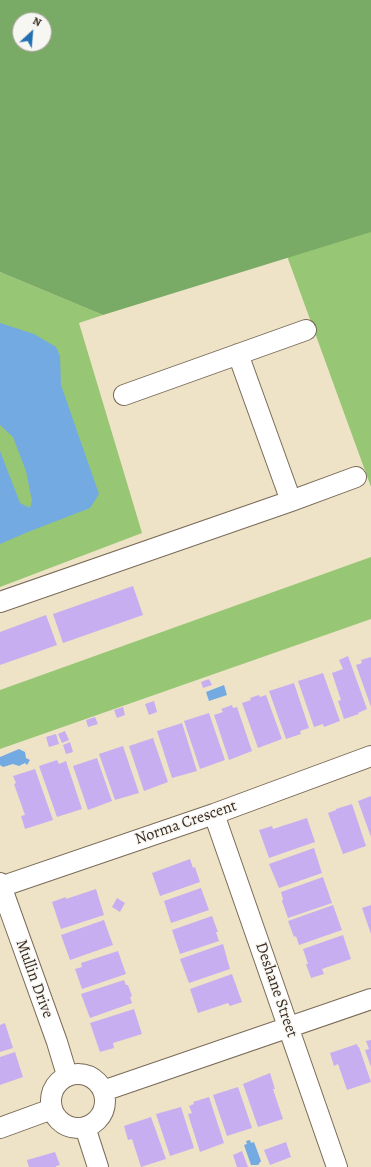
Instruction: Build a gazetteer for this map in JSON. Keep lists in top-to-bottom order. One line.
{"streets":{"street":["Norma Crescent","Mullin Drive","Deshane Street"]},"crossings":[["Norma Crescent","Mullin Drive"],["Norma Crescent","Deshane Street"]],"north":"top right"}
